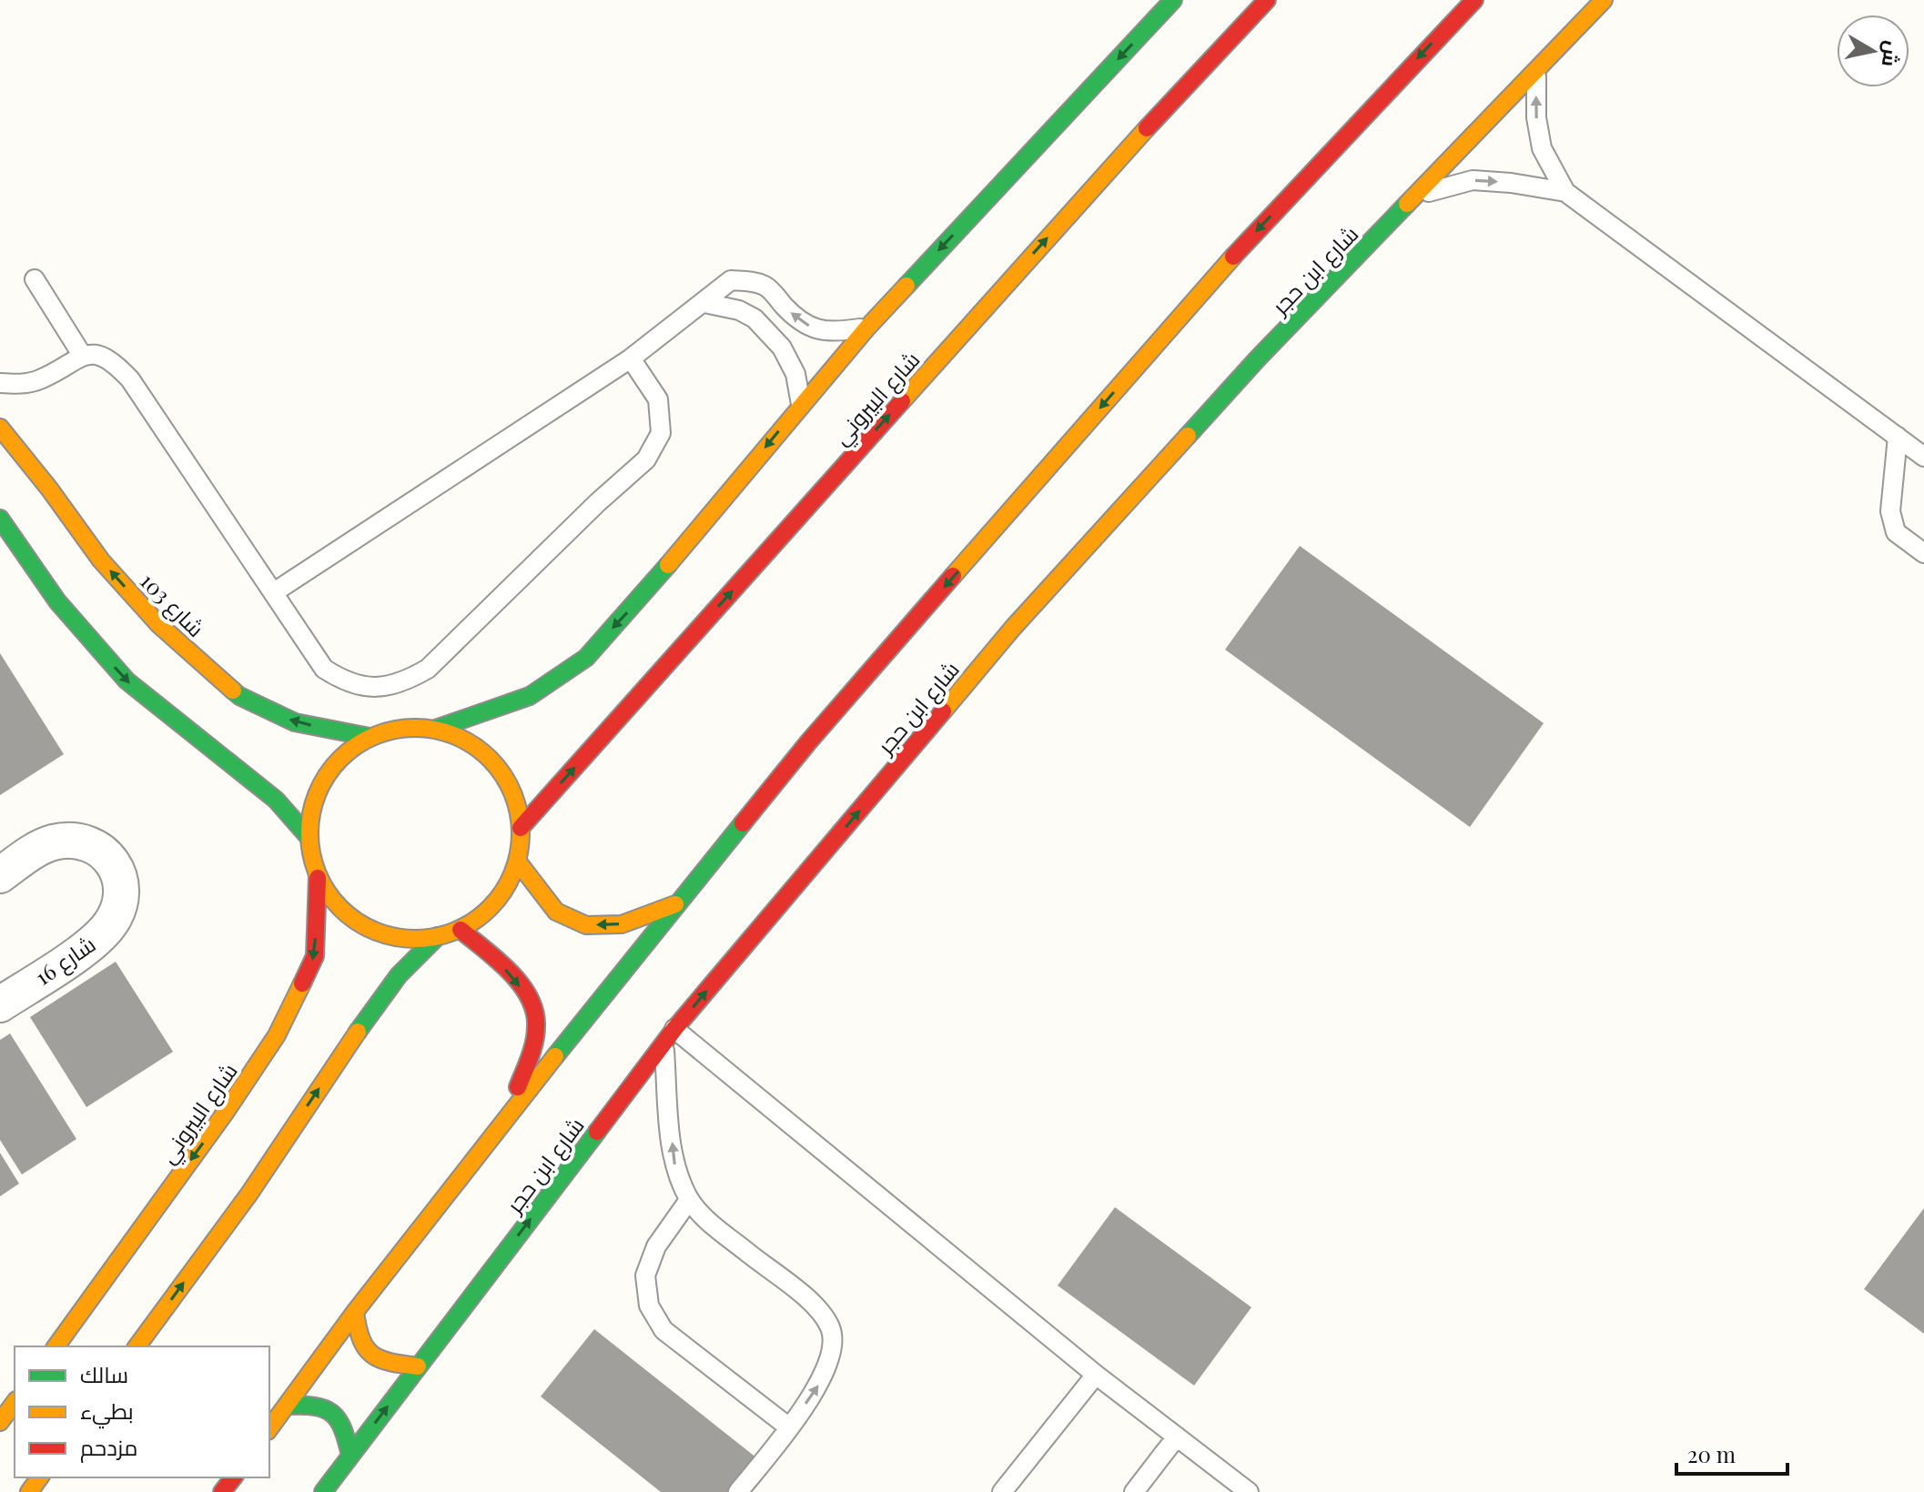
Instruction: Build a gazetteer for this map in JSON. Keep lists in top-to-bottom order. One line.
{"streets":{"street":["شارع ابن حجر","شارع البيروني","شارع 103","شارع 16"]},"crossings":[["شارع البيروني","شارع 103"]],"legend":["سالك","بطيء","مزدحم"],"scale_bar":"20 m","north":"right"}
